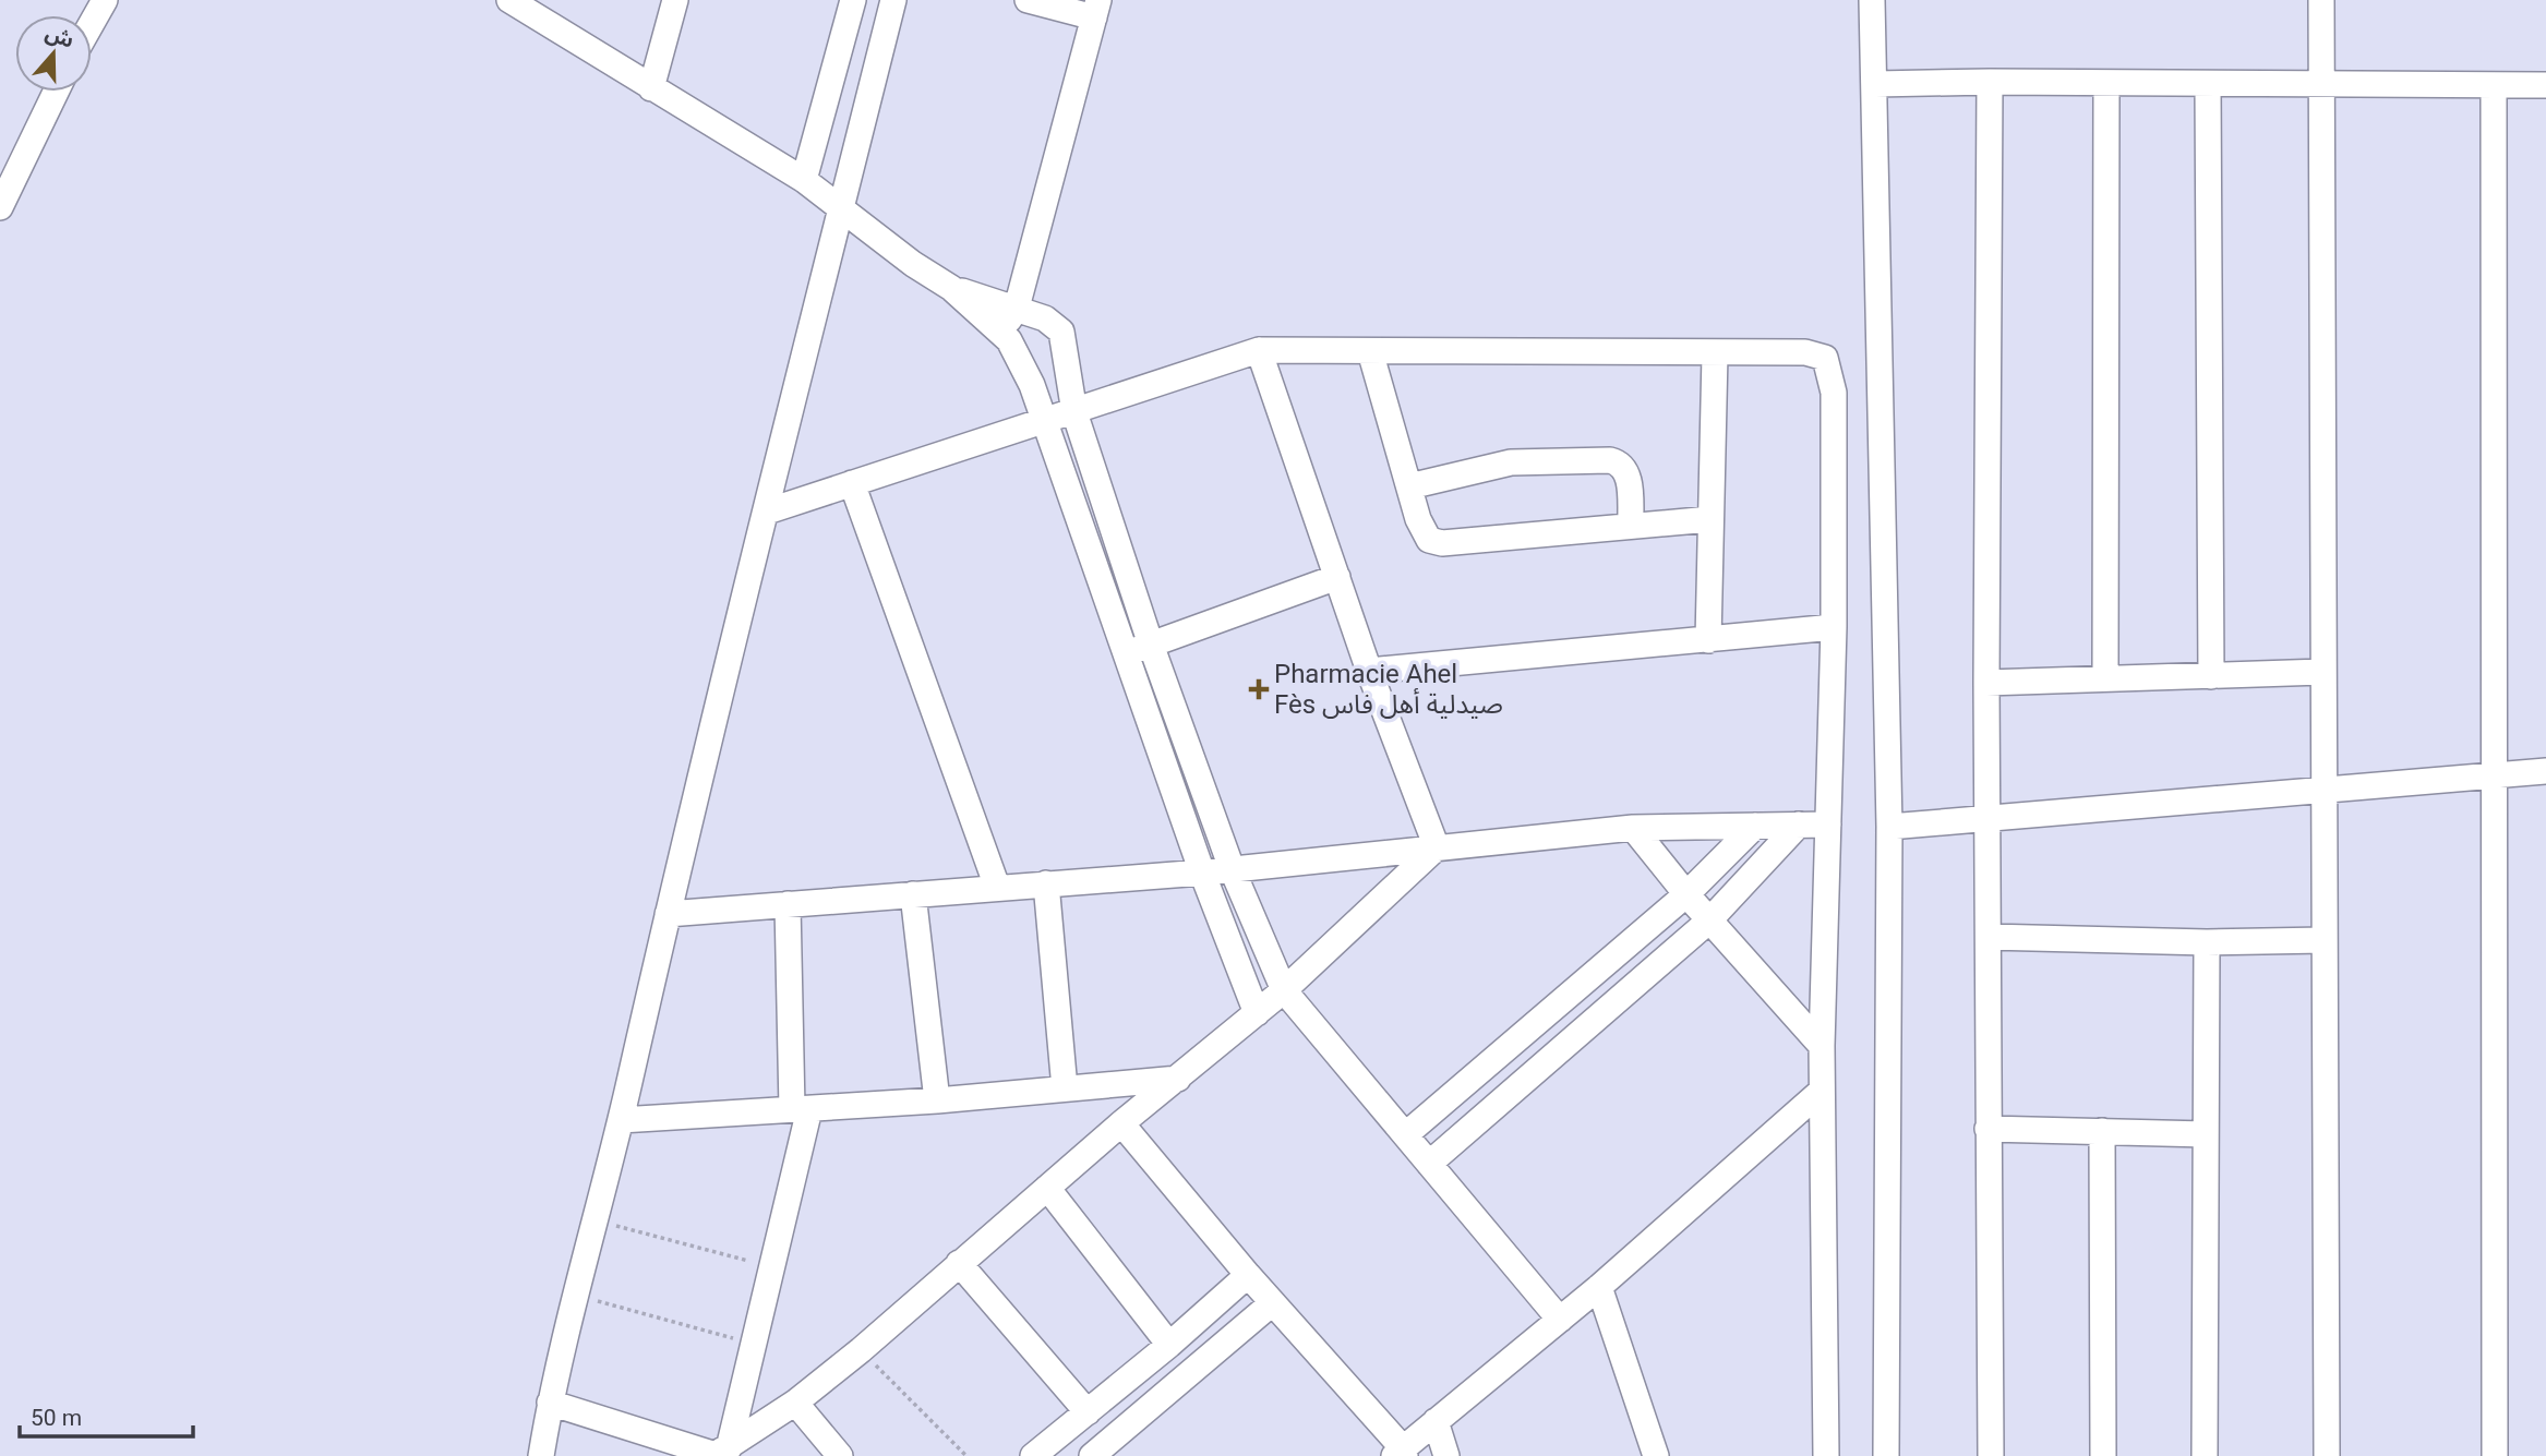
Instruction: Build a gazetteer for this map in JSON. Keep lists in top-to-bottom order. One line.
{"places":{"health":["Pharmacie Ahel Fès صيدلية أهل فاس"]},"scale_bar":"50 m","north":"top"}
